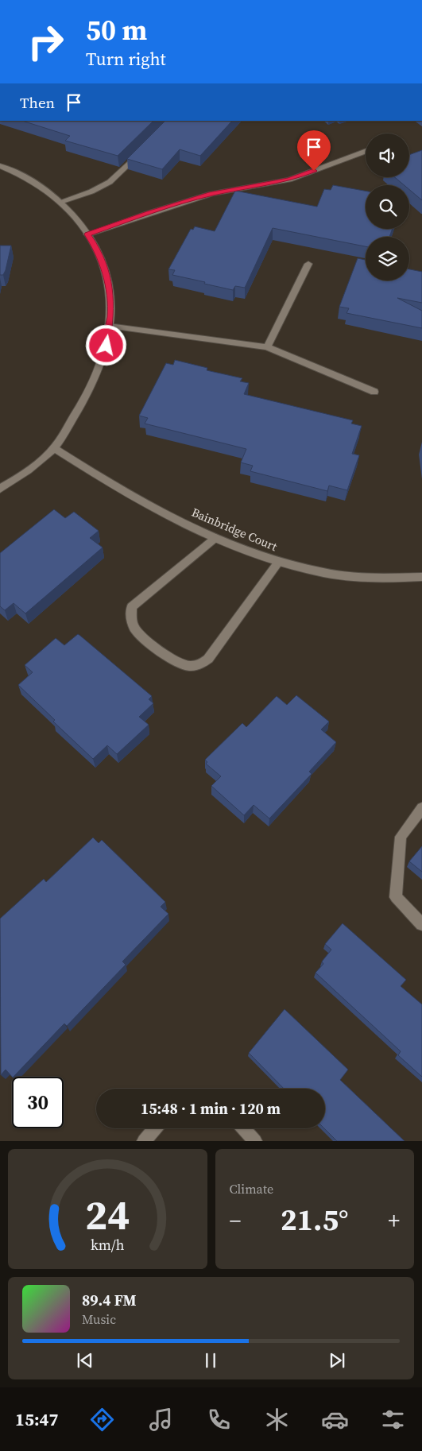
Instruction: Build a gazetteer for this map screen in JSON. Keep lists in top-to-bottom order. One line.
{"streets":{"street":["Bainbridge Court"]},"page":{"turn":["50 m","Turn right"],"then":"Then","limit":"30","trip":"15:48 · 1 min · 120 m","tile":"Climate","heat":["−","21.5°","+"],"song":["89.4 FM","Music"],"tabs":"15:47","gauge":["24","km/h"]}}
